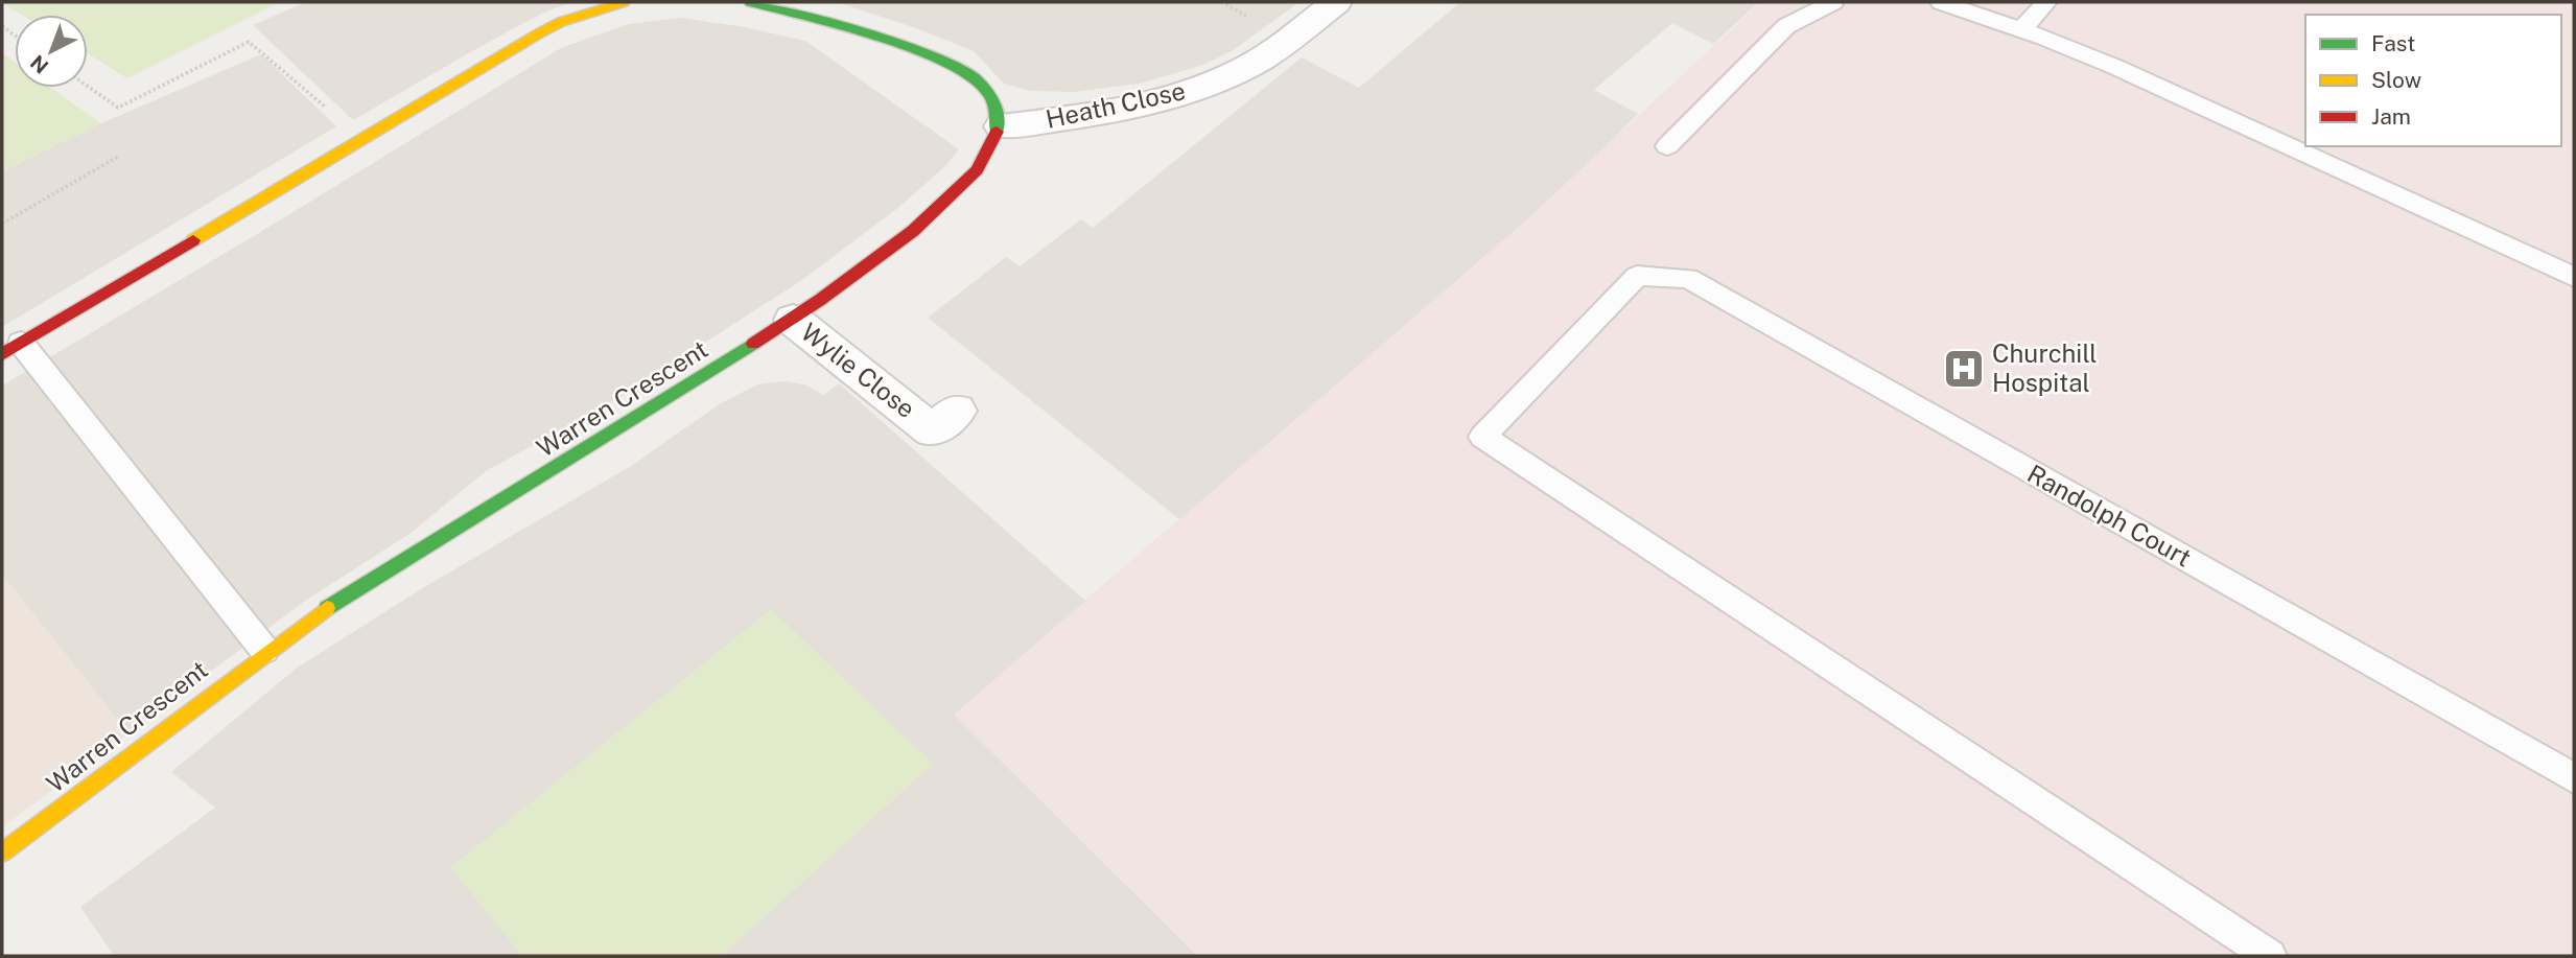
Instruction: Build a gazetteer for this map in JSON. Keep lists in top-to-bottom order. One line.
{"streets":{"street":["Heath Close","Wylie Close","Warren Crescent"],"lane":["Randolph Court"]},"crossings":[["Heath Close","Warren Crescent"],["Wylie Close","Warren Crescent"]],"places":{"hospital":["Churchill Hospital"]},"legend":["Fast","Slow","Jam"],"north":"bottom left"}
